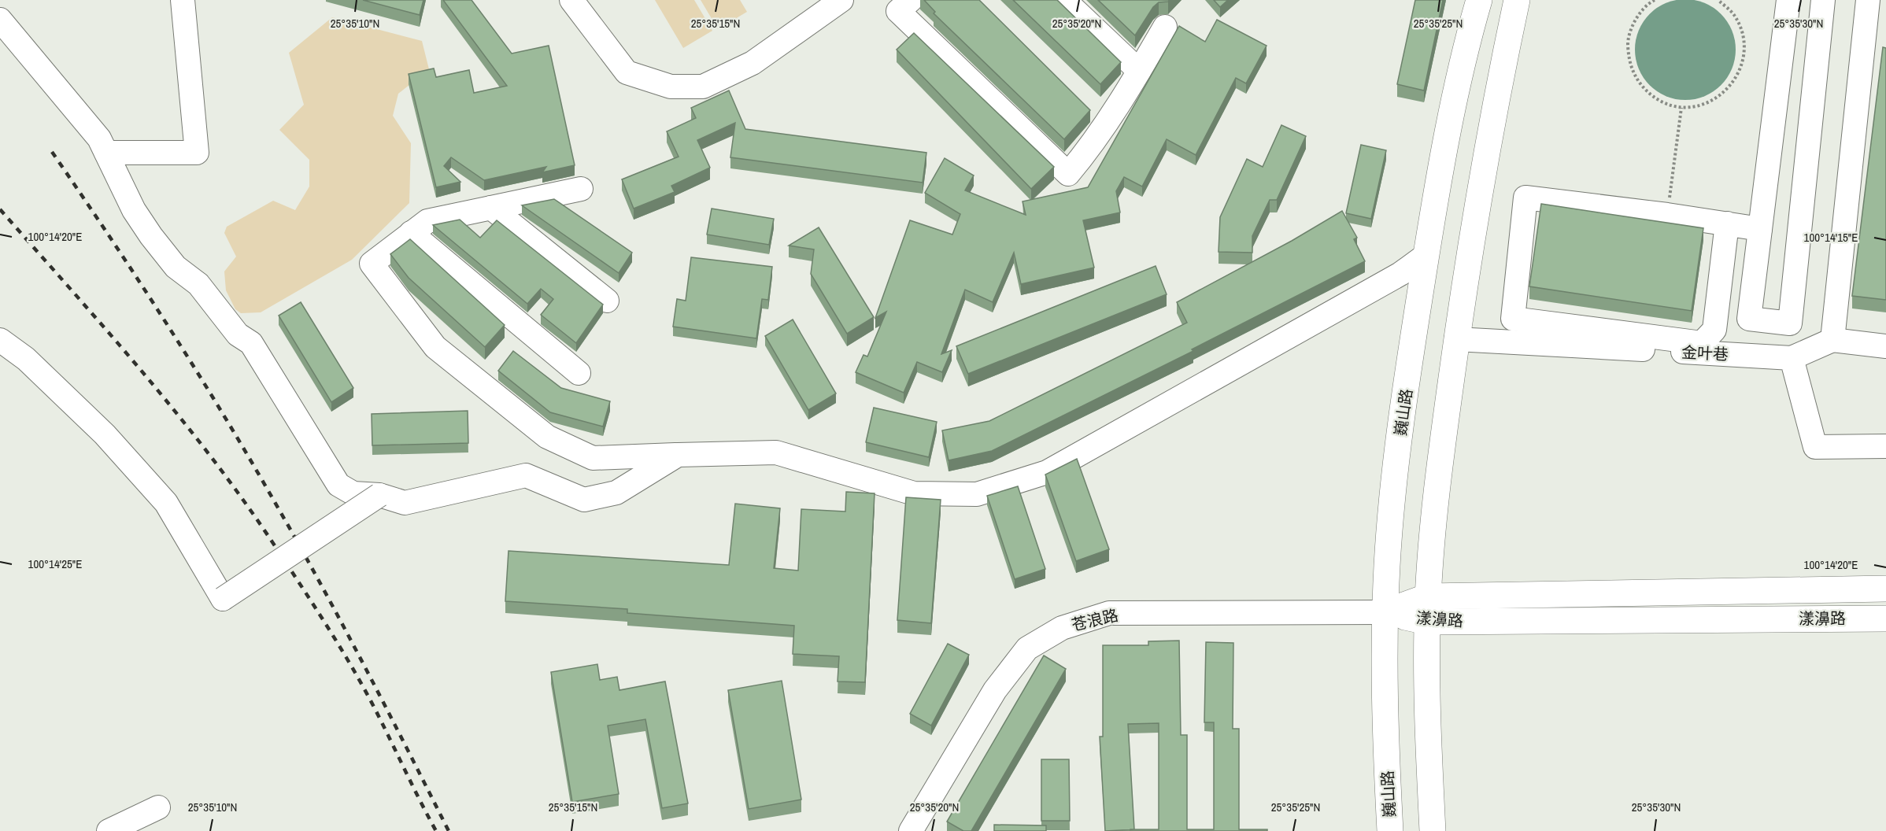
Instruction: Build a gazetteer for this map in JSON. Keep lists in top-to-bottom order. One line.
{"streets":{"main road":["巍山路","漾濞路"],"street":["金叶巷","苍浪路"]},"crossings":[["巍山路","漾濞路"],["巍山路","苍浪路"],["漾濞路","苍浪路"]],"coordinates":["25°35'10\"N","25°35'15\"N","25°35'20\"N","25°35'25\"N","25°35'30\"N","100°14'20\"E","100°14'15\"E","100°14'25\"E"]}
